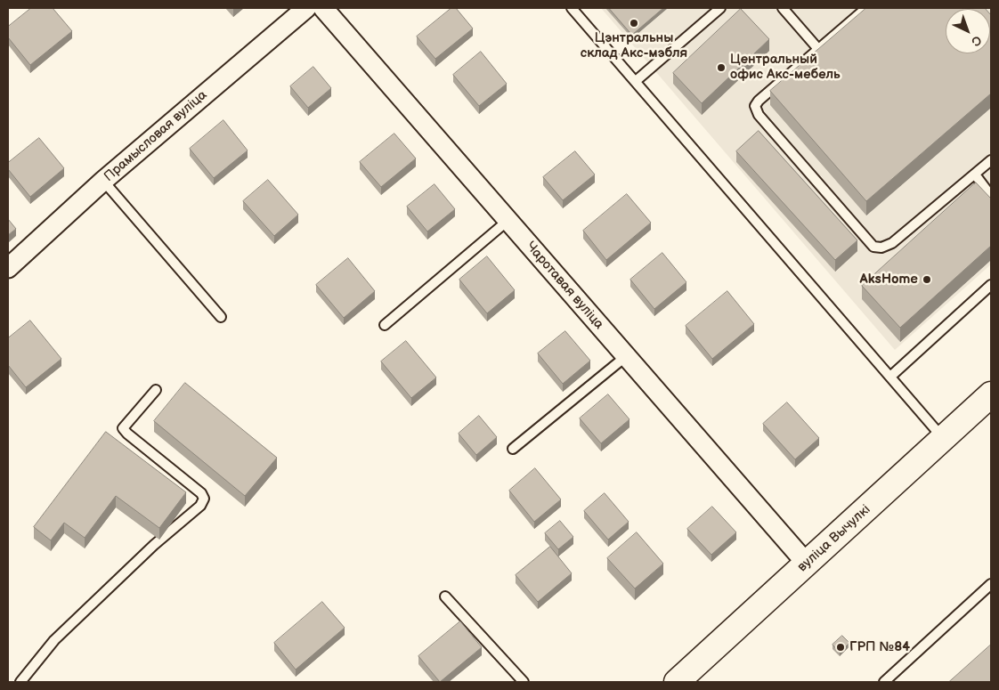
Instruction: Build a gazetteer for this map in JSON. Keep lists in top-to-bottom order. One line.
{"streets":{"street":["Прамысловая вуліца","Чаротавая вуліца","вуліца Вычулкі"]},"crossings":[["Чаротавая вуліца","вуліца Вычулкі"]],"places":["Цэнтральны склад Акс-мэбля","Центральный офис Акс-мебель","AksHome","ГРП №84"],"north":"bottom right"}
